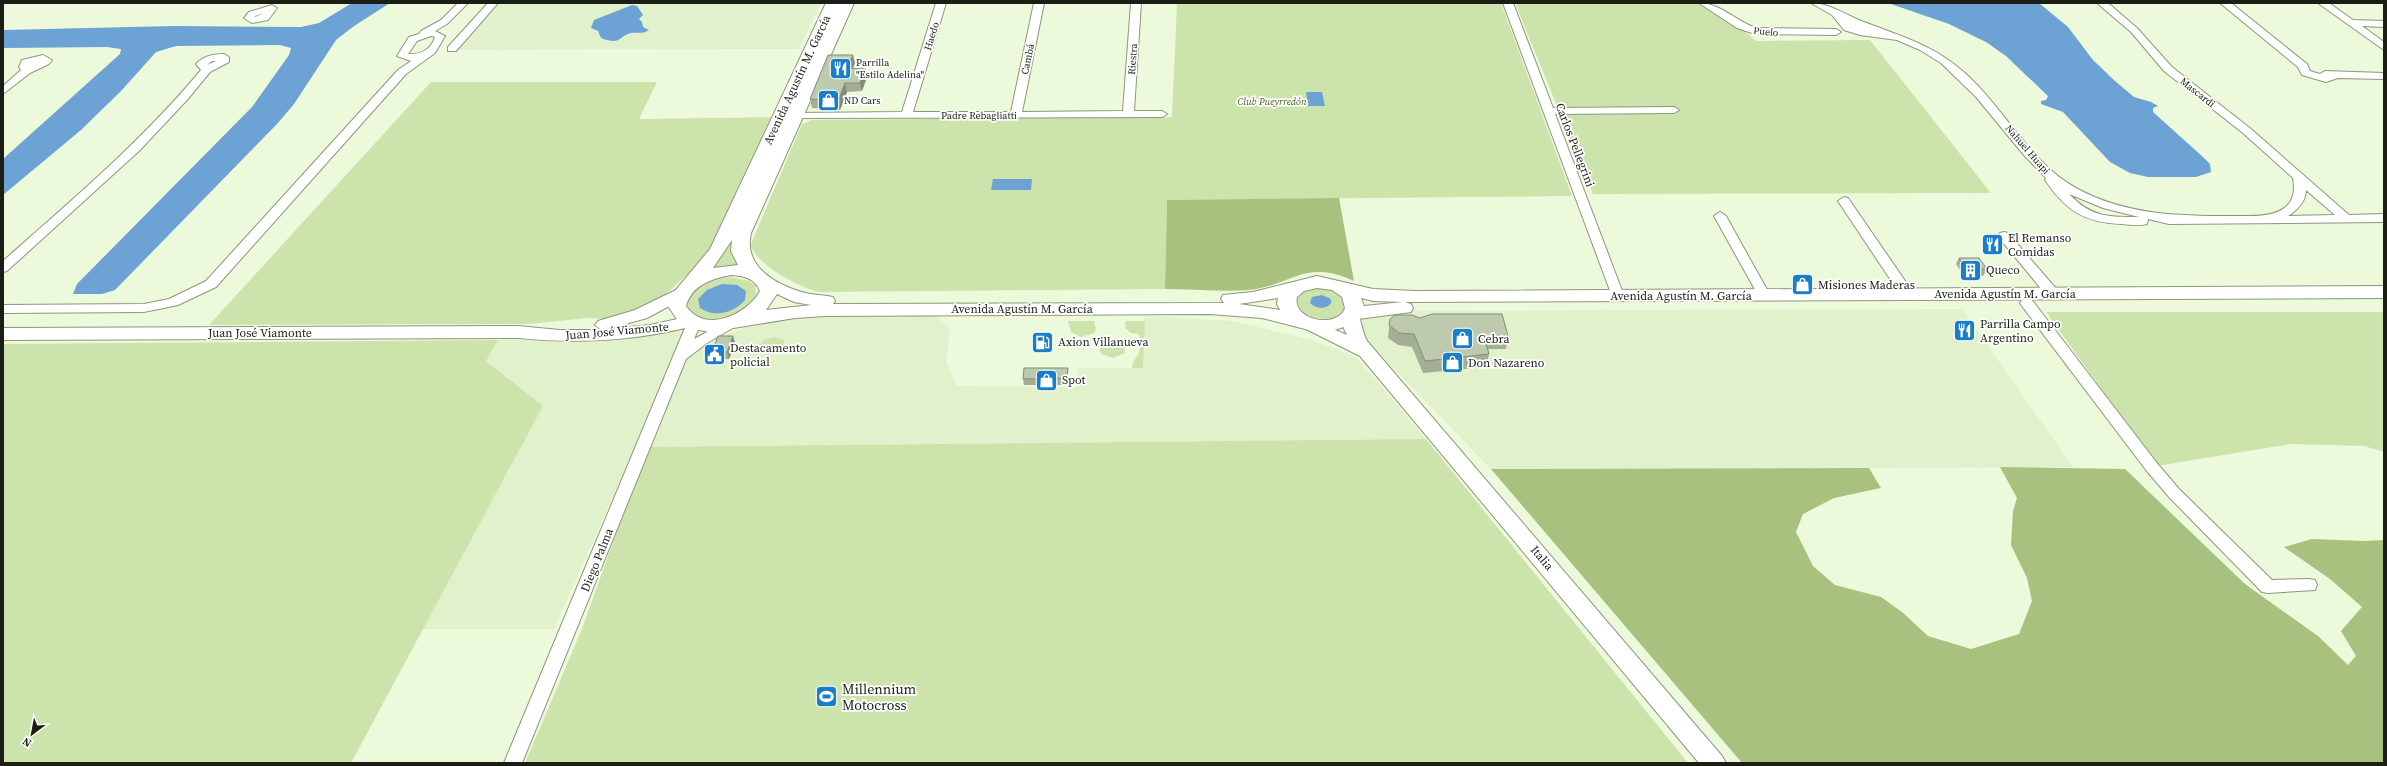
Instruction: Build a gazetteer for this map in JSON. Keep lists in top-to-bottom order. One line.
{"streets":{"main road":["Avenida Agustín M. García"],"street":["Puelo","Haedo","Cambá","Riestra","Mascardi","Padre Rebagliatti","Carlos Pellegrini","Nahuel Huapi","Juan José Viamonte","Italia","Diego Palma"]},"crossings":[["Puelo","Nahuel Huapi"],["Haedo","Padre Rebagliatti"],["Cambá","Padre Rebagliatti"],["Riestra","Padre Rebagliatti"],["Avenida Agustín M. García","Padre Rebagliatti"],["Avenida Agustín M. García","Carlos Pellegrini"],["Avenida Agustín M. García","Juan José Viamonte"],["Avenida Agustín M. García","Italia"],["Avenida Agustín M. García","Diego Palma"],["Juan José Viamonte","Diego Palma"]],"parks":["Club Pueyrredón"],"places":{"restaurant":["Parrilla \"Estilo Adelina\"","El Remanso Comidas","Parrilla Campo Argentino"],"shop":["ND Cars","Misiones Maderas","Cebra","Don Nazareno","Spot"],"building":["Queco"],"fuel station":["Axion Villanueva"],"public building":["Destacamento policial"],"sports":["Millennium Motocross"]},"north":"bottom left"}
